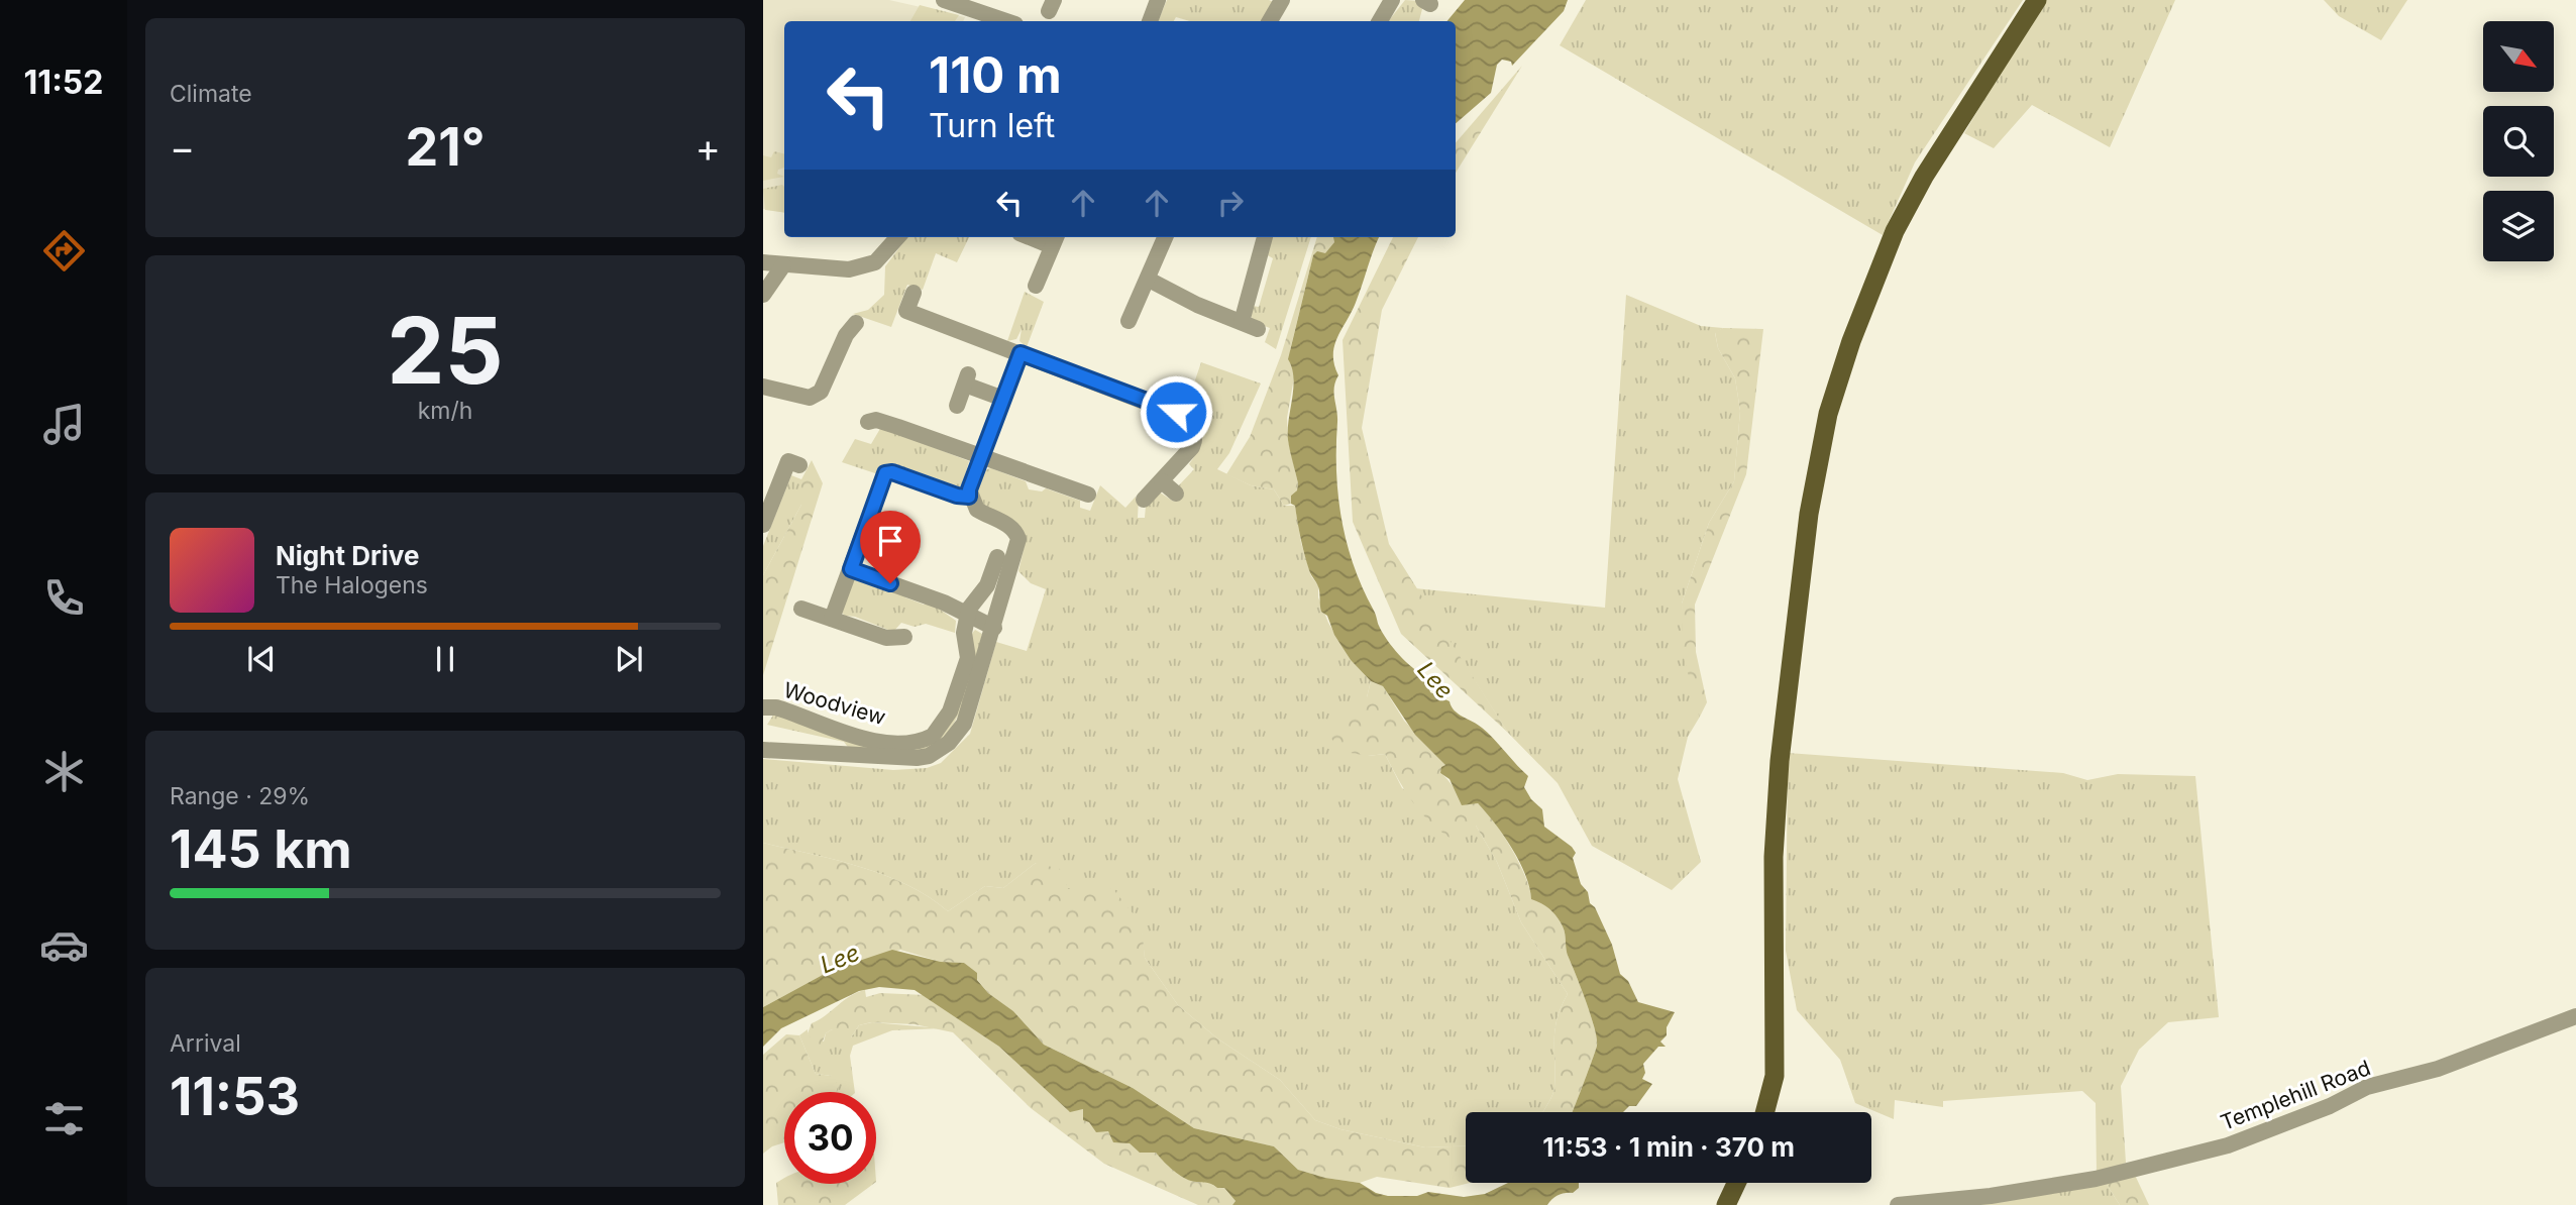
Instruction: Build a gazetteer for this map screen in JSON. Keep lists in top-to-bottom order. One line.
{"streets":{"street":["Woodview","Templehill Road"]},"water":["Lee"],"north":"bottom right","page":{"tabs":"11:52","tile":["Climate",["25","km/h"],["Range · 29%","145 km"],["Arrival","11:53"]],"turn":["110 m","Turn left"],"heat":["−","21°","+"],"song":["Night Drive","The Halogens"],"limit":"30","trip":"11:53 · 1 min · 370 m"}}
